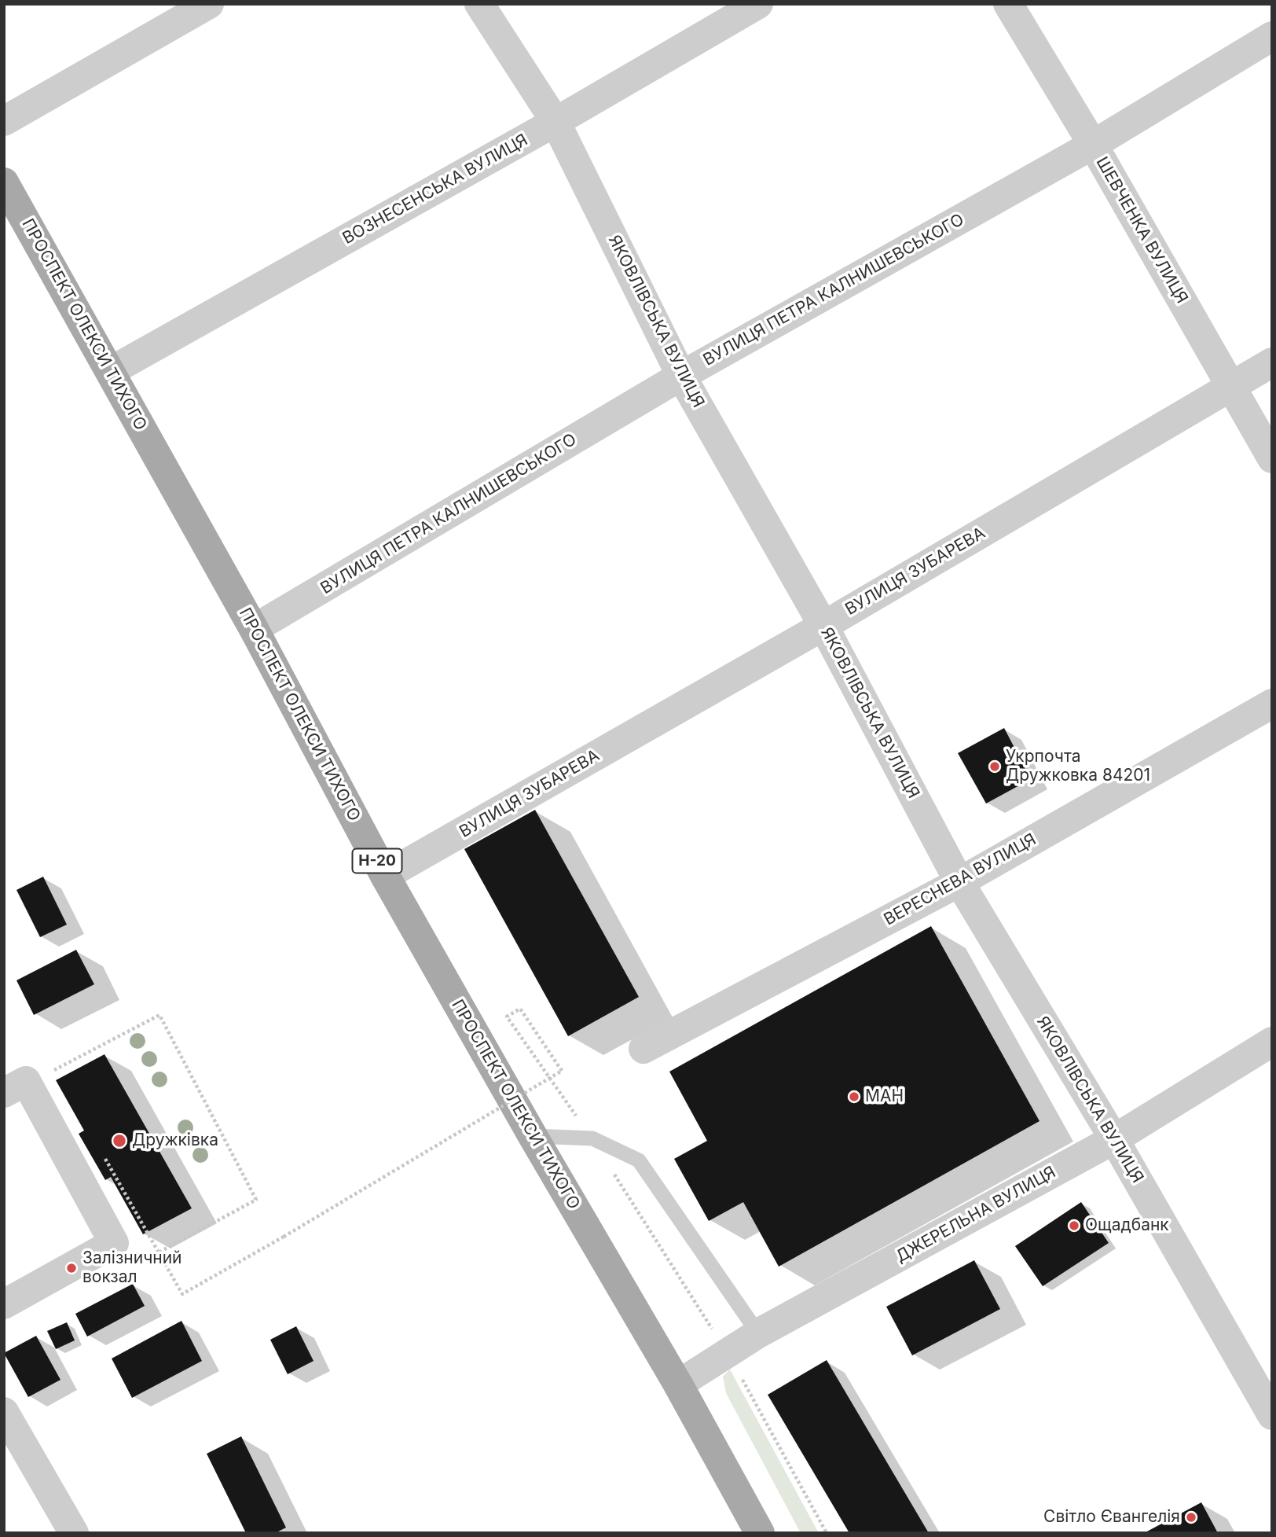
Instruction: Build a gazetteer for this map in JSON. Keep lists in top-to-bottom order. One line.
{"streets":{"main road":["ПРОСПЕКТ ОЛЕКСИ ТИХОГО","Н-20"],"street":["ВОЗНЕСЕНСЬКА ВУЛИЦЯ","ШЕВЧЕНКА ВУЛИЦЯ","ВУЛИЦЯ ПЕТРА КАЛНИШЕВСЬКОГО","ЯКОВЛІВСЬКА ВУЛИЦЯ","ВУЛИЦЯ ЗУБАРЕВА","ВЕРЕСНЕВА ВУЛИЦЯ","ДЖЕРЕЛЬНА ВУЛИЦЯ"]},"crossings":[["ВОЗНЕСЕНСЬКА ВУЛИЦЯ","ЯКОВЛІВСЬКА ВУЛИЦЯ"],["ВОЗНЕСЕНСЬКА ВУЛИЦЯ","ПРОСПЕКТ ОЛЕКСИ ТИХОГО"],["ШЕВЧЕНКА ВУЛИЦЯ","ВУЛИЦЯ ПЕТРА КАЛНИШЕВСЬКОГО"],["ШЕВЧЕНКА ВУЛИЦЯ","ВУЛИЦЯ ЗУБАРЕВА"],["ВУЛИЦЯ ПЕТРА КАЛНИШЕВСЬКОГО","ЯКОВЛІВСЬКА ВУЛИЦЯ"],["ВУЛИЦЯ ПЕТРА КАЛНИШЕВСЬКОГО","ПРОСПЕКТ ОЛЕКСИ ТИХОГО"],["ЯКОВЛІВСЬКА ВУЛИЦЯ","ВУЛИЦЯ ЗУБАРЕВА"],["ЯКОВЛІВСЬКА ВУЛИЦЯ","ВЕРЕСНЕВА ВУЛИЦЯ"],["ЯКОВЛІВСЬКА ВУЛИЦЯ","ДЖЕРЕЛЬНА ВУЛИЦЯ"],["ПРОСПЕКТ ОЛЕКСИ ТИХОГО","ВУЛИЦЯ ЗУБАРЕВА"],["ПРОСПЕКТ ОЛЕКСИ ТИХОГО","ДЖЕРЕЛЬНА ВУЛИЦЯ"]],"places":["Укрпочта Дружковка 84201","МАН","Дружківка","Ощадбанк","Залізничний вокзал","Світло Євангелія"]}
